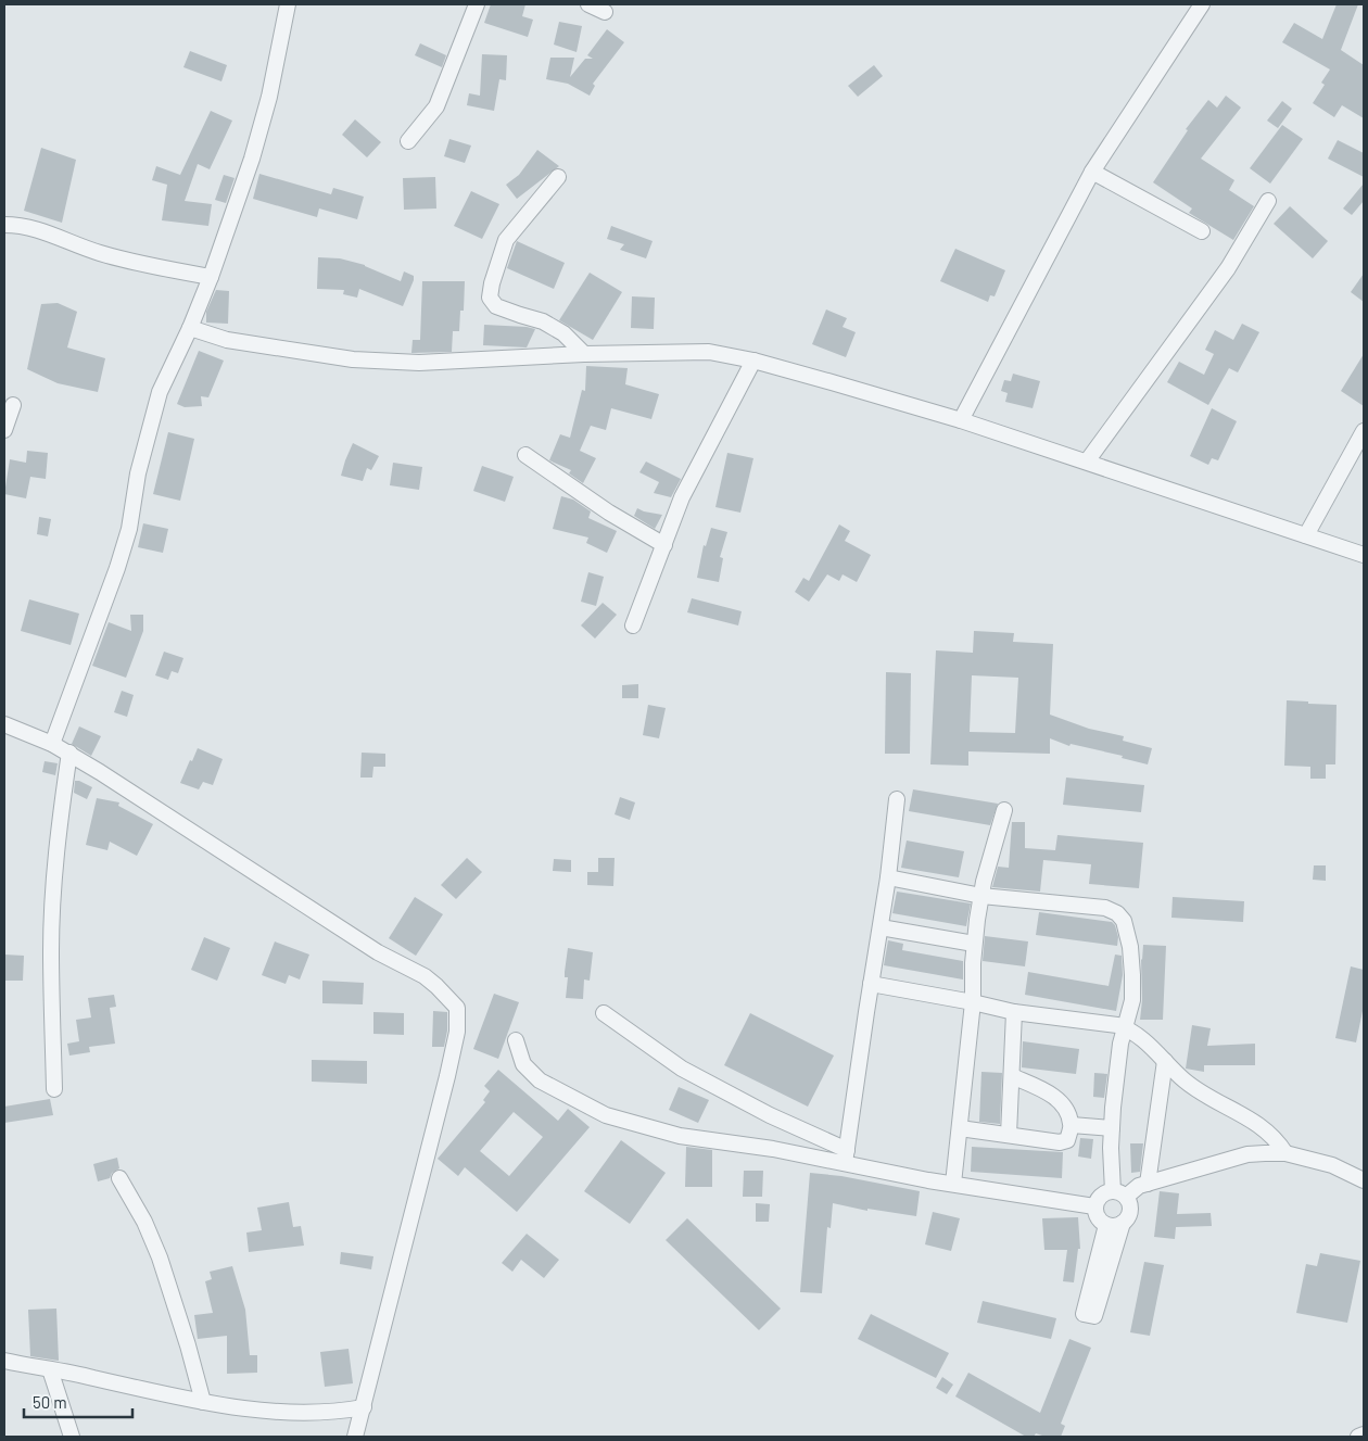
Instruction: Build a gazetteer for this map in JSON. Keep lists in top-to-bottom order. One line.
{"scale_bar":"50 m"}
